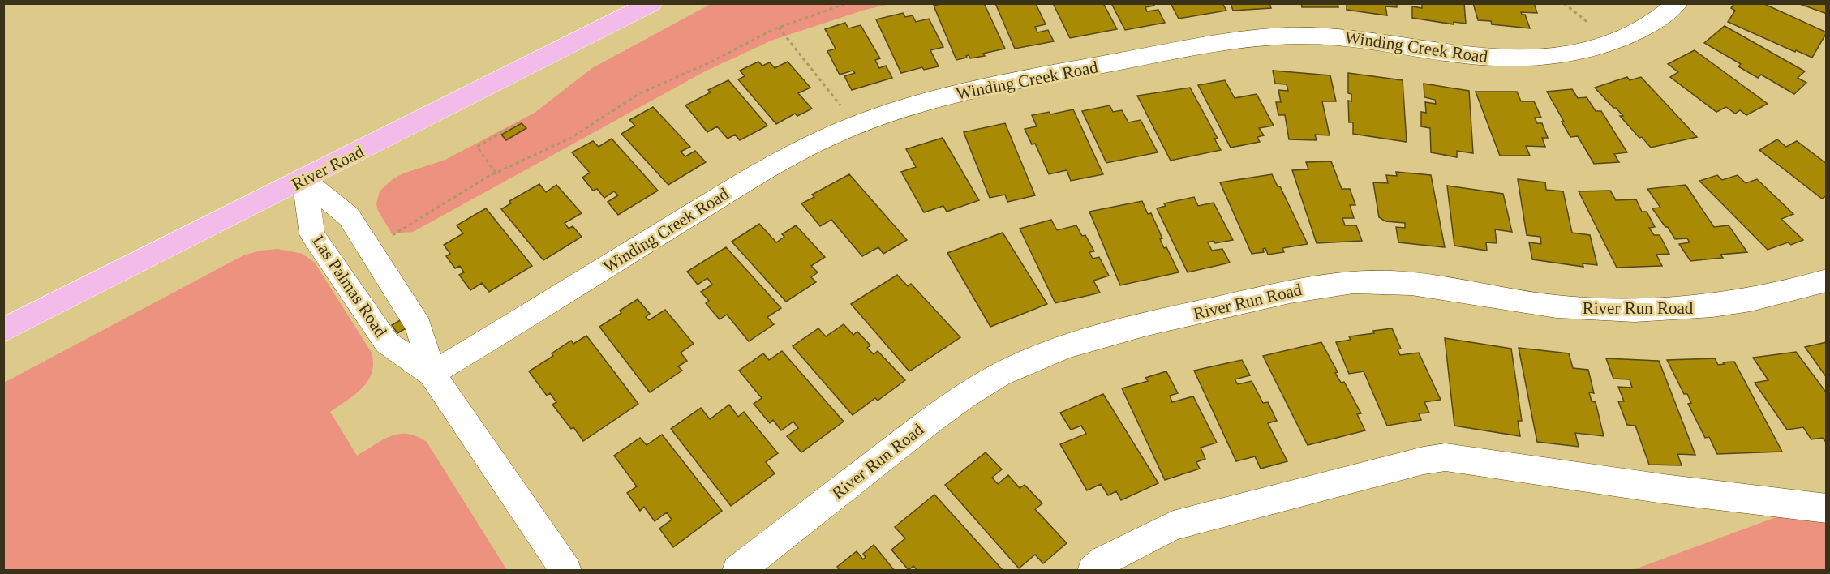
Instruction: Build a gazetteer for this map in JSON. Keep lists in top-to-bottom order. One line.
{"streets":{"main road":["River Road"],"street":["Winding Creek Road","Las Palmas Road","River Run Road"]},"crossings":[["Winding Creek Road","Las Palmas Road"],["River Road","Las Palmas Road"]]}
